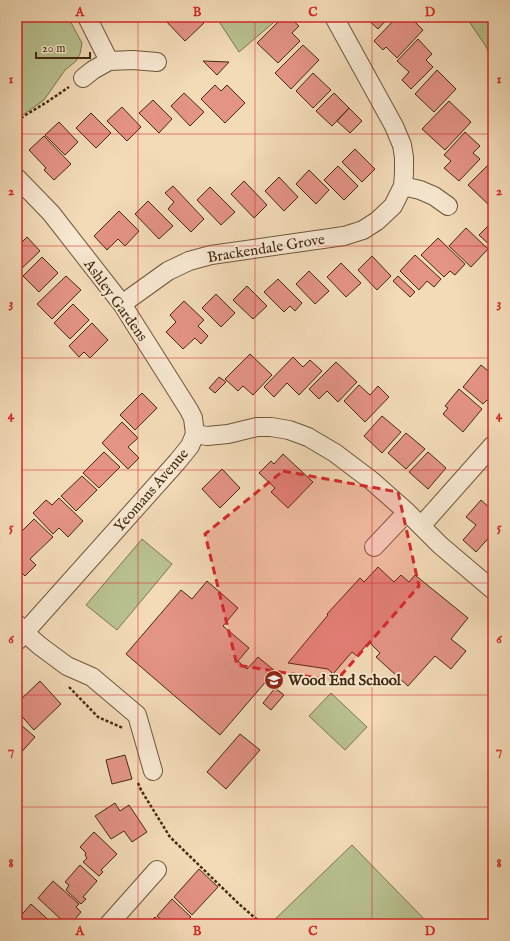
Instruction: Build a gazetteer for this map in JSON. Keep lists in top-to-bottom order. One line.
{"streets":{"street":["Brackendale Grove","Ashley Gardens","Yeomans Avenue"]},"crossings":[["Brackendale Grove","Ashley Gardens"],["Ashley Gardens","Yeomans Avenue"]],"places":{"school or university":["Wood End School"]},"scale_bar":"20 m","grid":{"columns":["A","B","C","D"],"rows":["1","2","3","4","5","6","7","8"]}}
